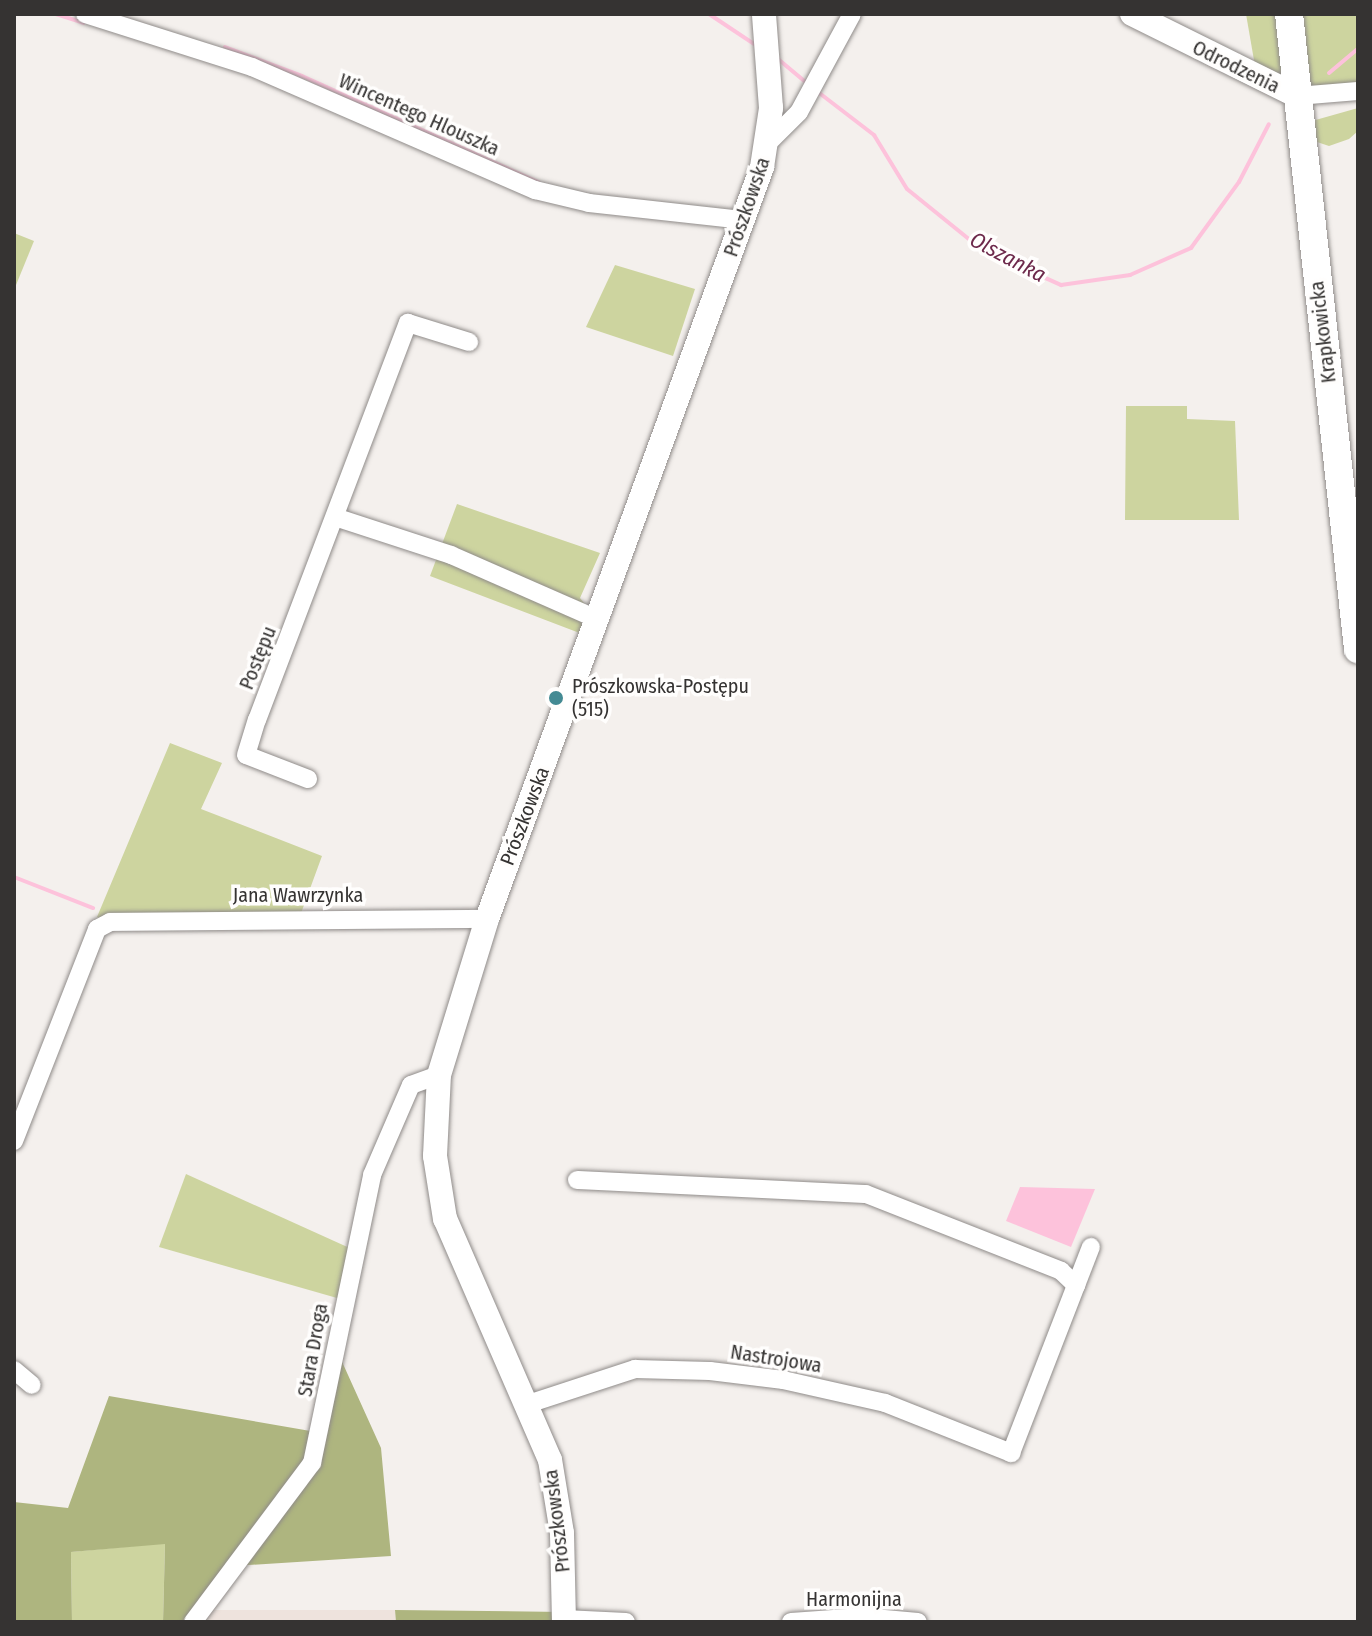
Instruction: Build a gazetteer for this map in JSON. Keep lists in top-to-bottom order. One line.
{"streets":{"main road":["Odrodzenia","Prószkowska","Krapkowicka"],"street":["Wincentego Hlouszka","Postępu","Jana Wawrzynka","Stara Droga","Nastrojowa","Harmonijna"]},"crossings":[["Odrodzenia","Krapkowicka"],["Wincentego Hlouszka","Prószkowska"],["Prószkowska","Jana Wawrzynka"],["Prószkowska","Stara Droga"],["Prószkowska","Nastrojowa"]],"water":["Olszanka"],"places":["Prószkowska-Postępu (515)"]}
